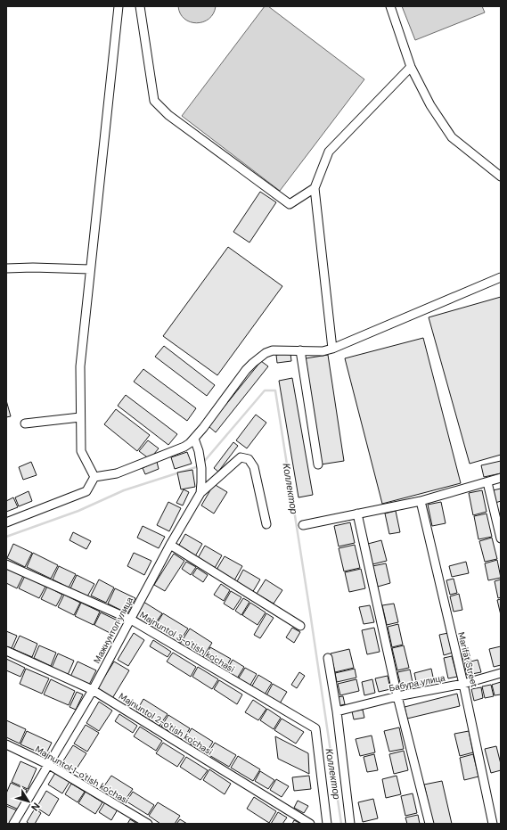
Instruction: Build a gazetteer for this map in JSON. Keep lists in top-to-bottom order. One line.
{"streets":{"street":["Мажнунтол улица","Majnuntol 3-o'tish ko'chasi","Marifat Street","Бабура улица","Majnuntol 2-o'tish ko'chasi","Majnuntol 1-o'tish ko'chasi"]},"crossings":[["Мажнунтол улица","Majnuntol 3-o'tish ko'chasi"],["Мажнунтол улица","Majnuntol 2-o'tish ko'chasi"],["Мажнунтол улица","Majnuntol 1-o'tish ko'chasi"],["Marifat Street","Бабура улица"]],"water":["Коллектор"],"north":"bottom right"}
